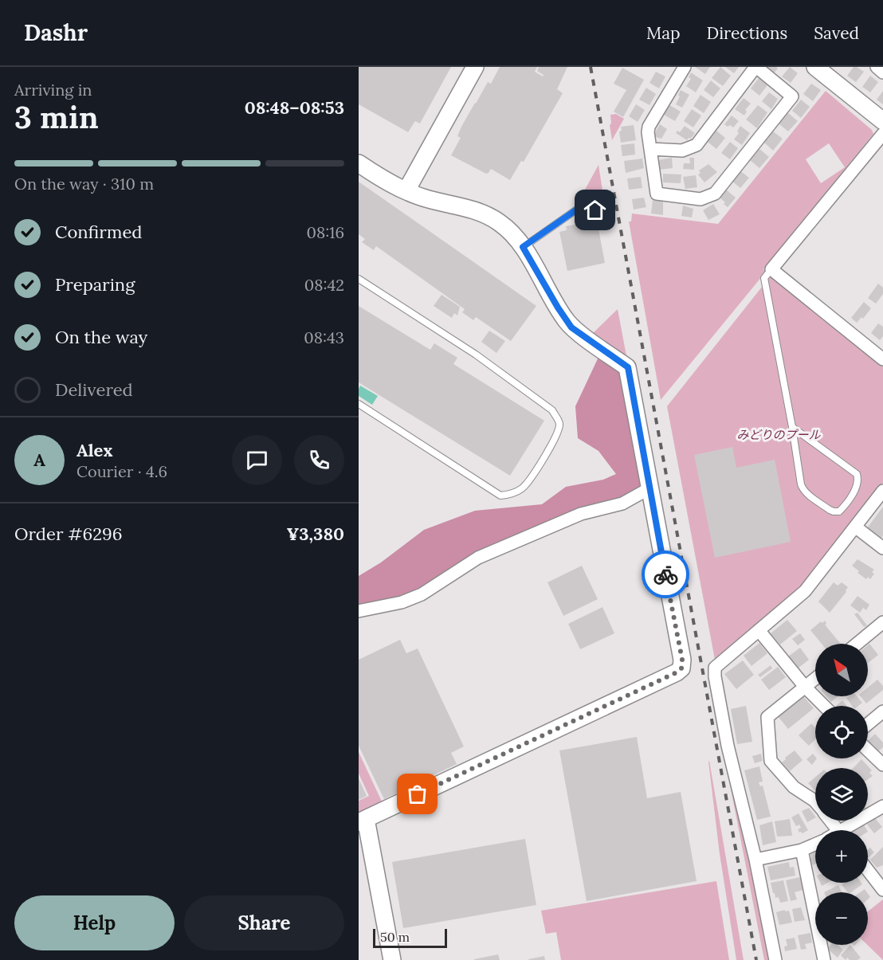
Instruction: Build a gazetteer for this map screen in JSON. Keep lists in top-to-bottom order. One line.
{"parks":["みどりのプール"],"scale_bar":"50 m","north":"top left","page":{"header":"Dashr","nav":["Map","Directions","Saved"],"heading":["3 min","Arriving in","08:48–08:53"],"panel":["Alex","Courier · 4.6","Order #6296","¥3,380"],"bar":"On the way · 310 m","list":[["Confirmed","08:16"],["Preparing","08:42"],["On the way","08:43"],"Delivered"],"round":"A","map_buttons":["+","−"],"buttons":["Help","Share"],"scale":"50 m"}}
